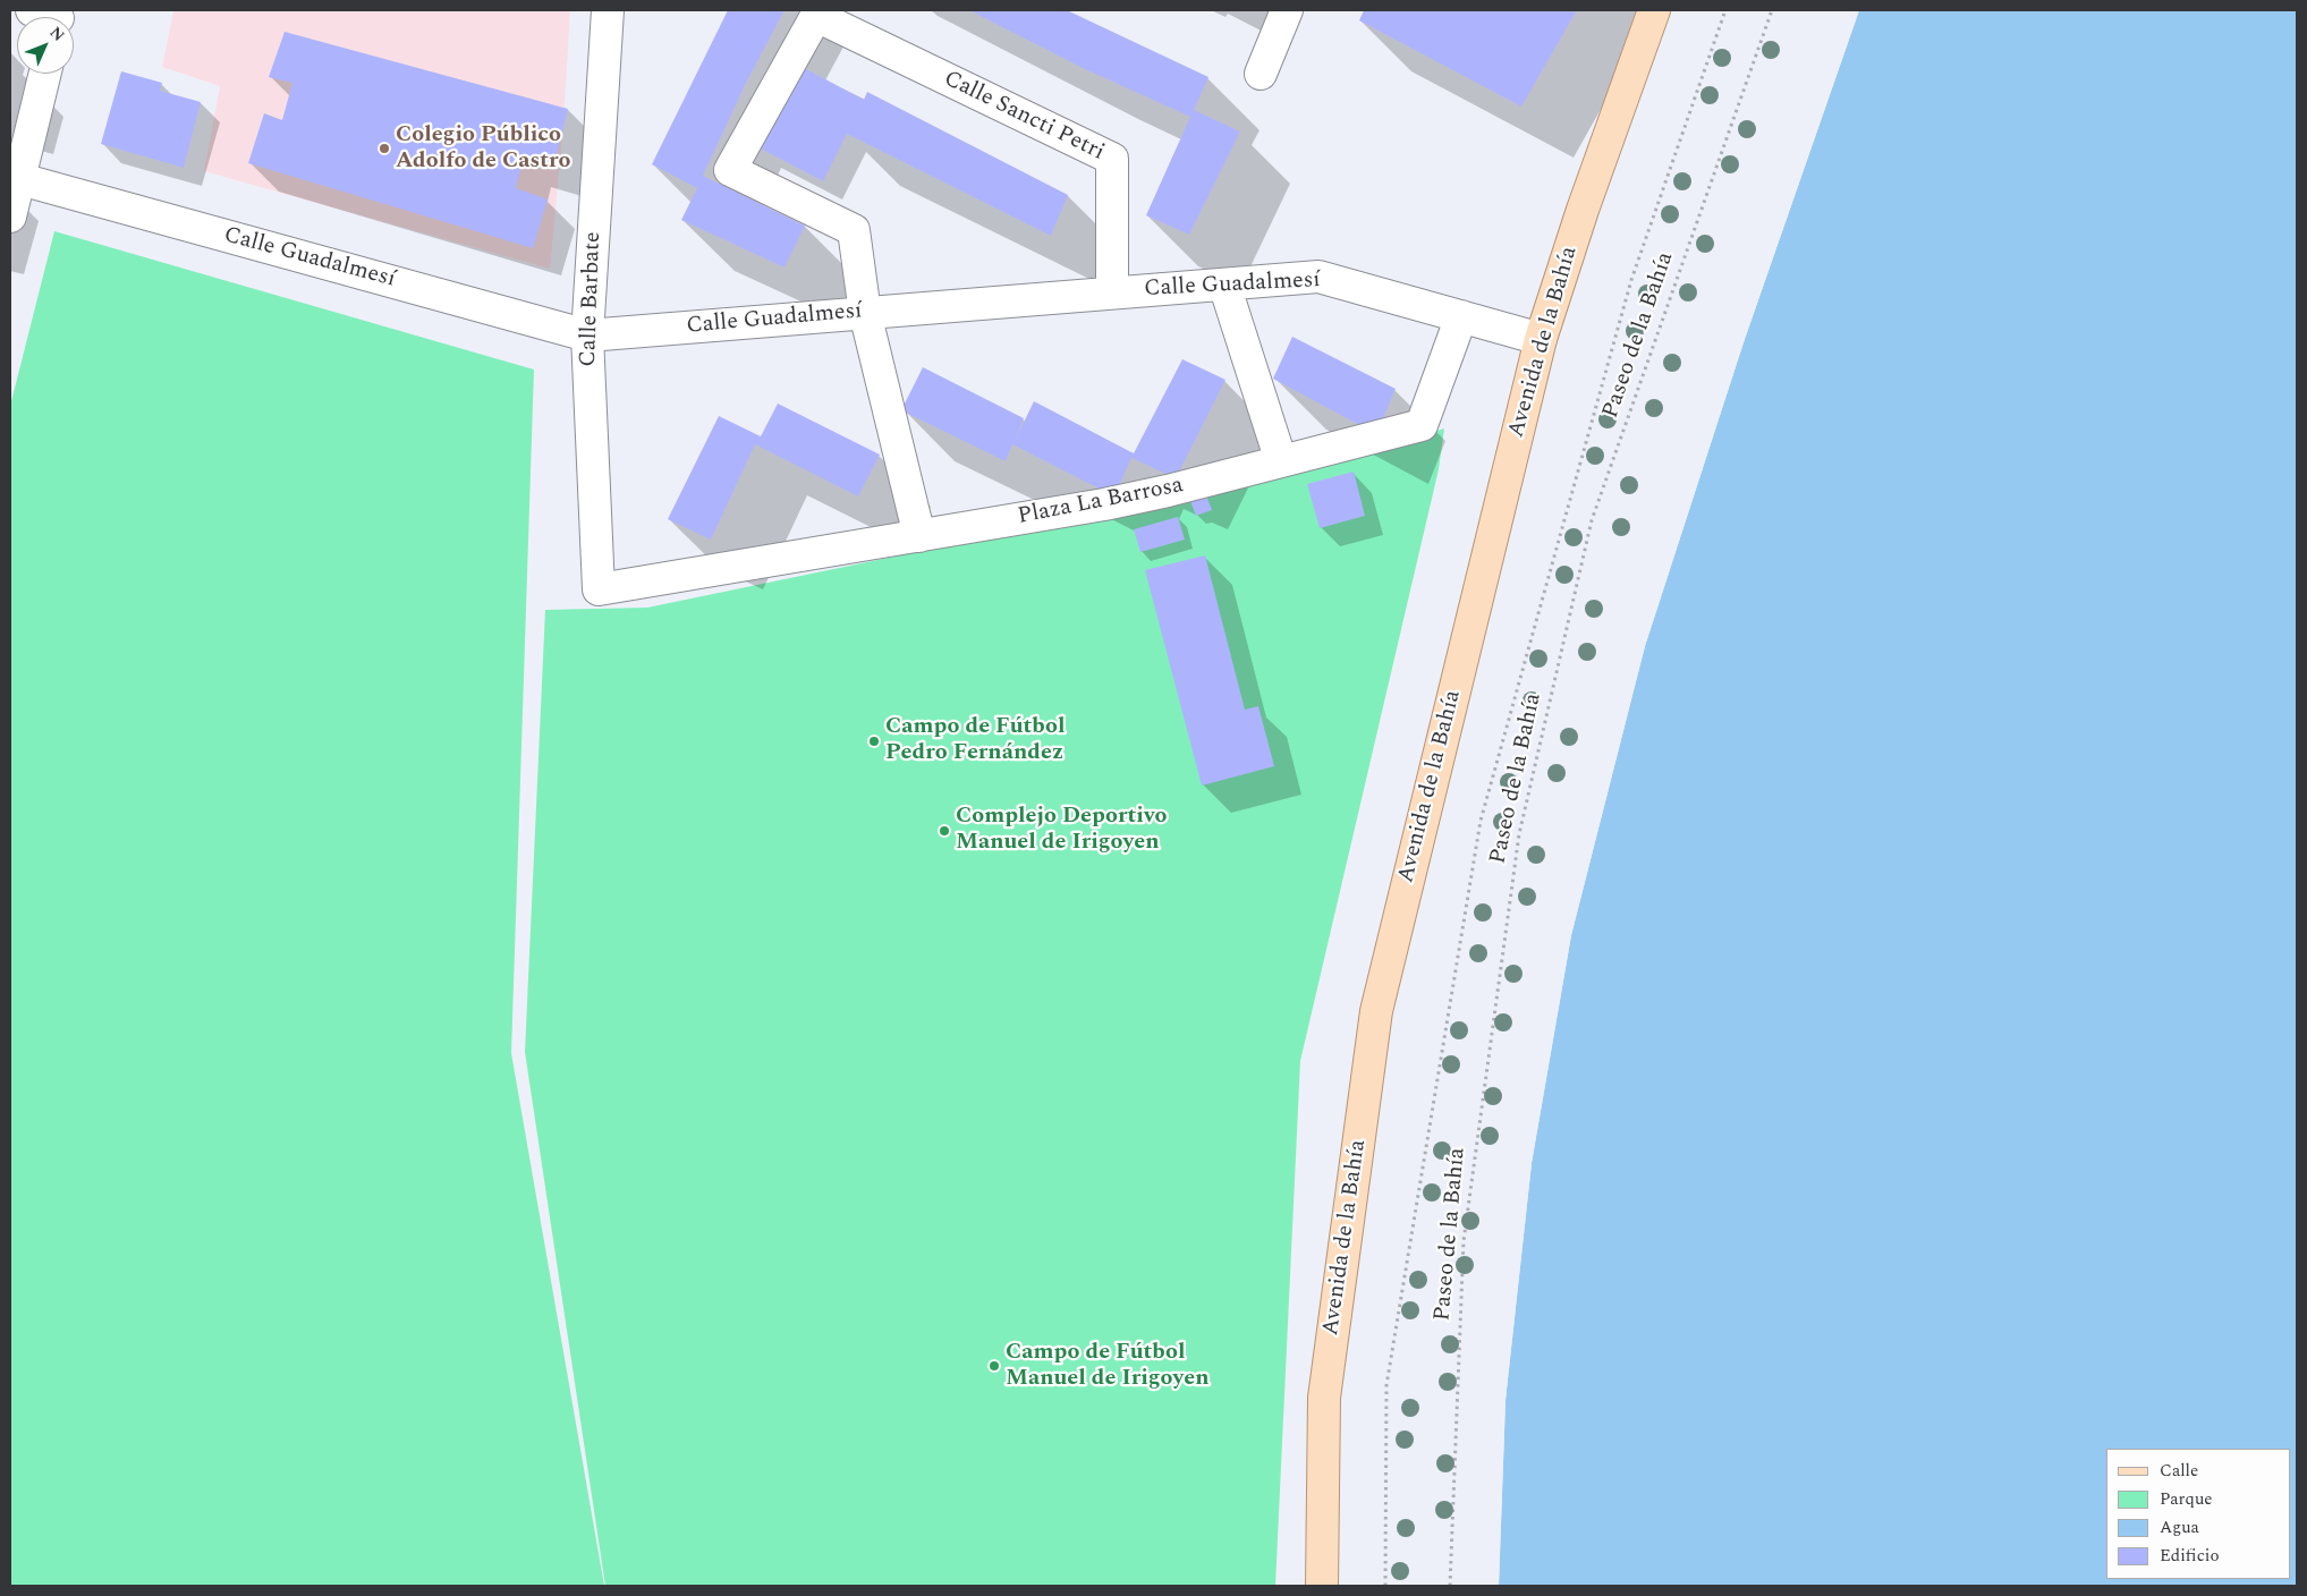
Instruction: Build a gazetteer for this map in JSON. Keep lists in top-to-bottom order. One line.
{"streets":{"main road":["Avenida de la Bahía"],"street":["Calle Sancti Petri","Calle Guadalmesí","Calle Barbate","Plaza La Barrosa"],"path":["Paseo de la Bahía"]},"crossings":[["Calle Sancti Petri","Calle Guadalmesí"],["Calle Guadalmesí","Calle Barbate"],["Calle Guadalmesí","Avenida de la Bahía"],["Calle Guadalmesí","Plaza La Barrosa"],["Calle Barbate","Plaza La Barrosa"]],"places":["Colegio Público Adolfo de Castro","Campo de Fútbol Pedro Fernández","Complejo Deportivo Manuel de Irigoyen","Campo de Fútbol Manuel de Irigoyen"],"legend":["Calle","Parque","Agua","Edificio"],"north":"top right"}
